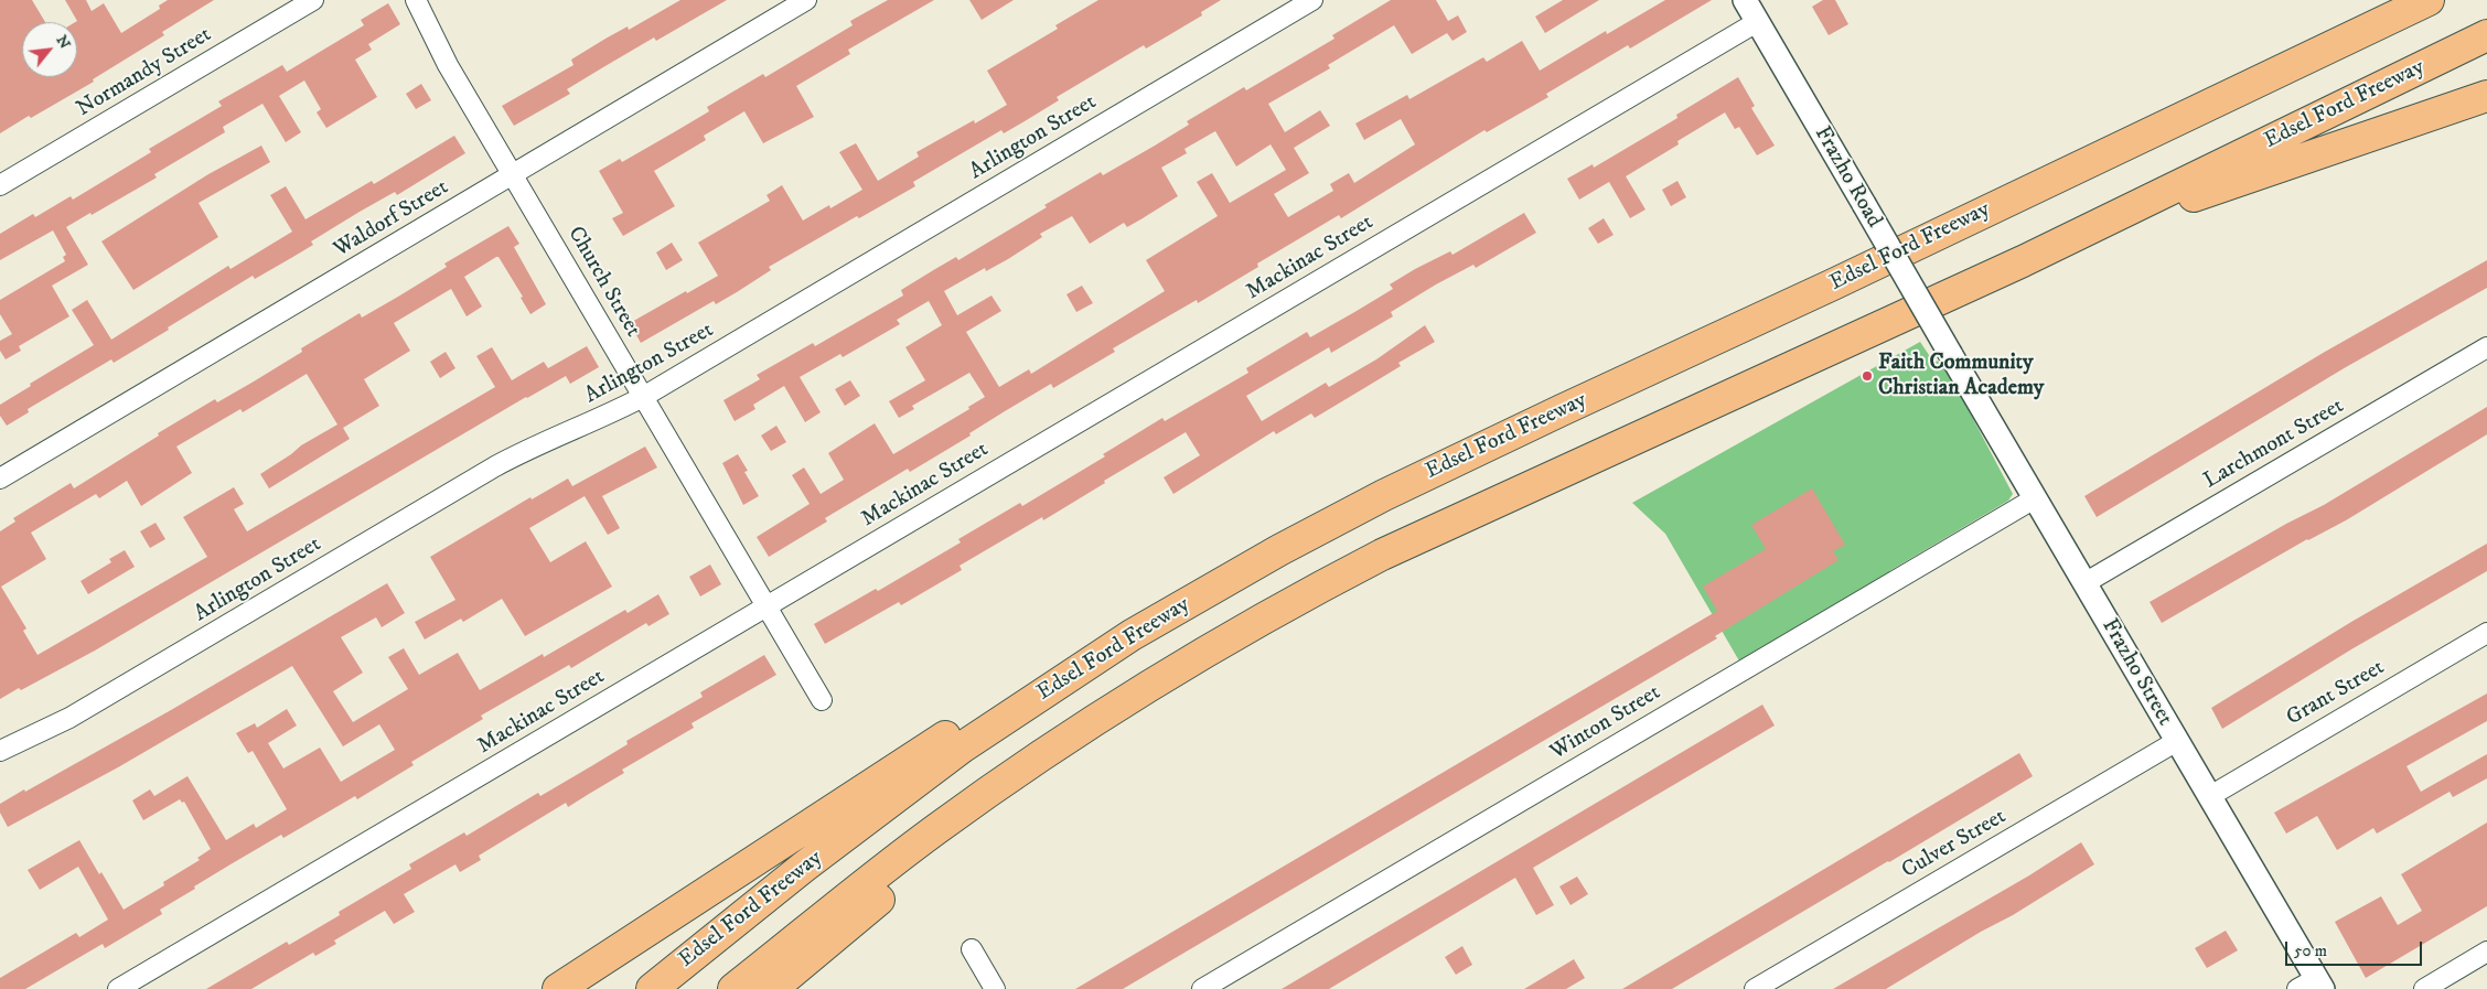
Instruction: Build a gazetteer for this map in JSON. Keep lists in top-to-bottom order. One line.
{"streets":{"highway":["Edsel Ford Freeway"],"street":["Normandy Street","Arlington Street","Frazho Road","Waldorf Street","Mackinac Street","Church Street","Larchmont Street","Frazho Street","Grant Street","Winton Street","Culver Street"]},"crossings":[["Arlington Street","Church Street"],["Frazho Road","Mackinac Street"],["Frazho Road","Frazho Street"],["Waldorf Street","Church Street"],["Mackinac Street","Church Street"],["Larchmont Street","Frazho Street"],["Frazho Street","Grant Street"],["Frazho Street","Winton Street"],["Frazho Street","Culver Street"]],"places":["Faith Community Christian Academy"],"scale_bar":"50 m","north":"top right"}
